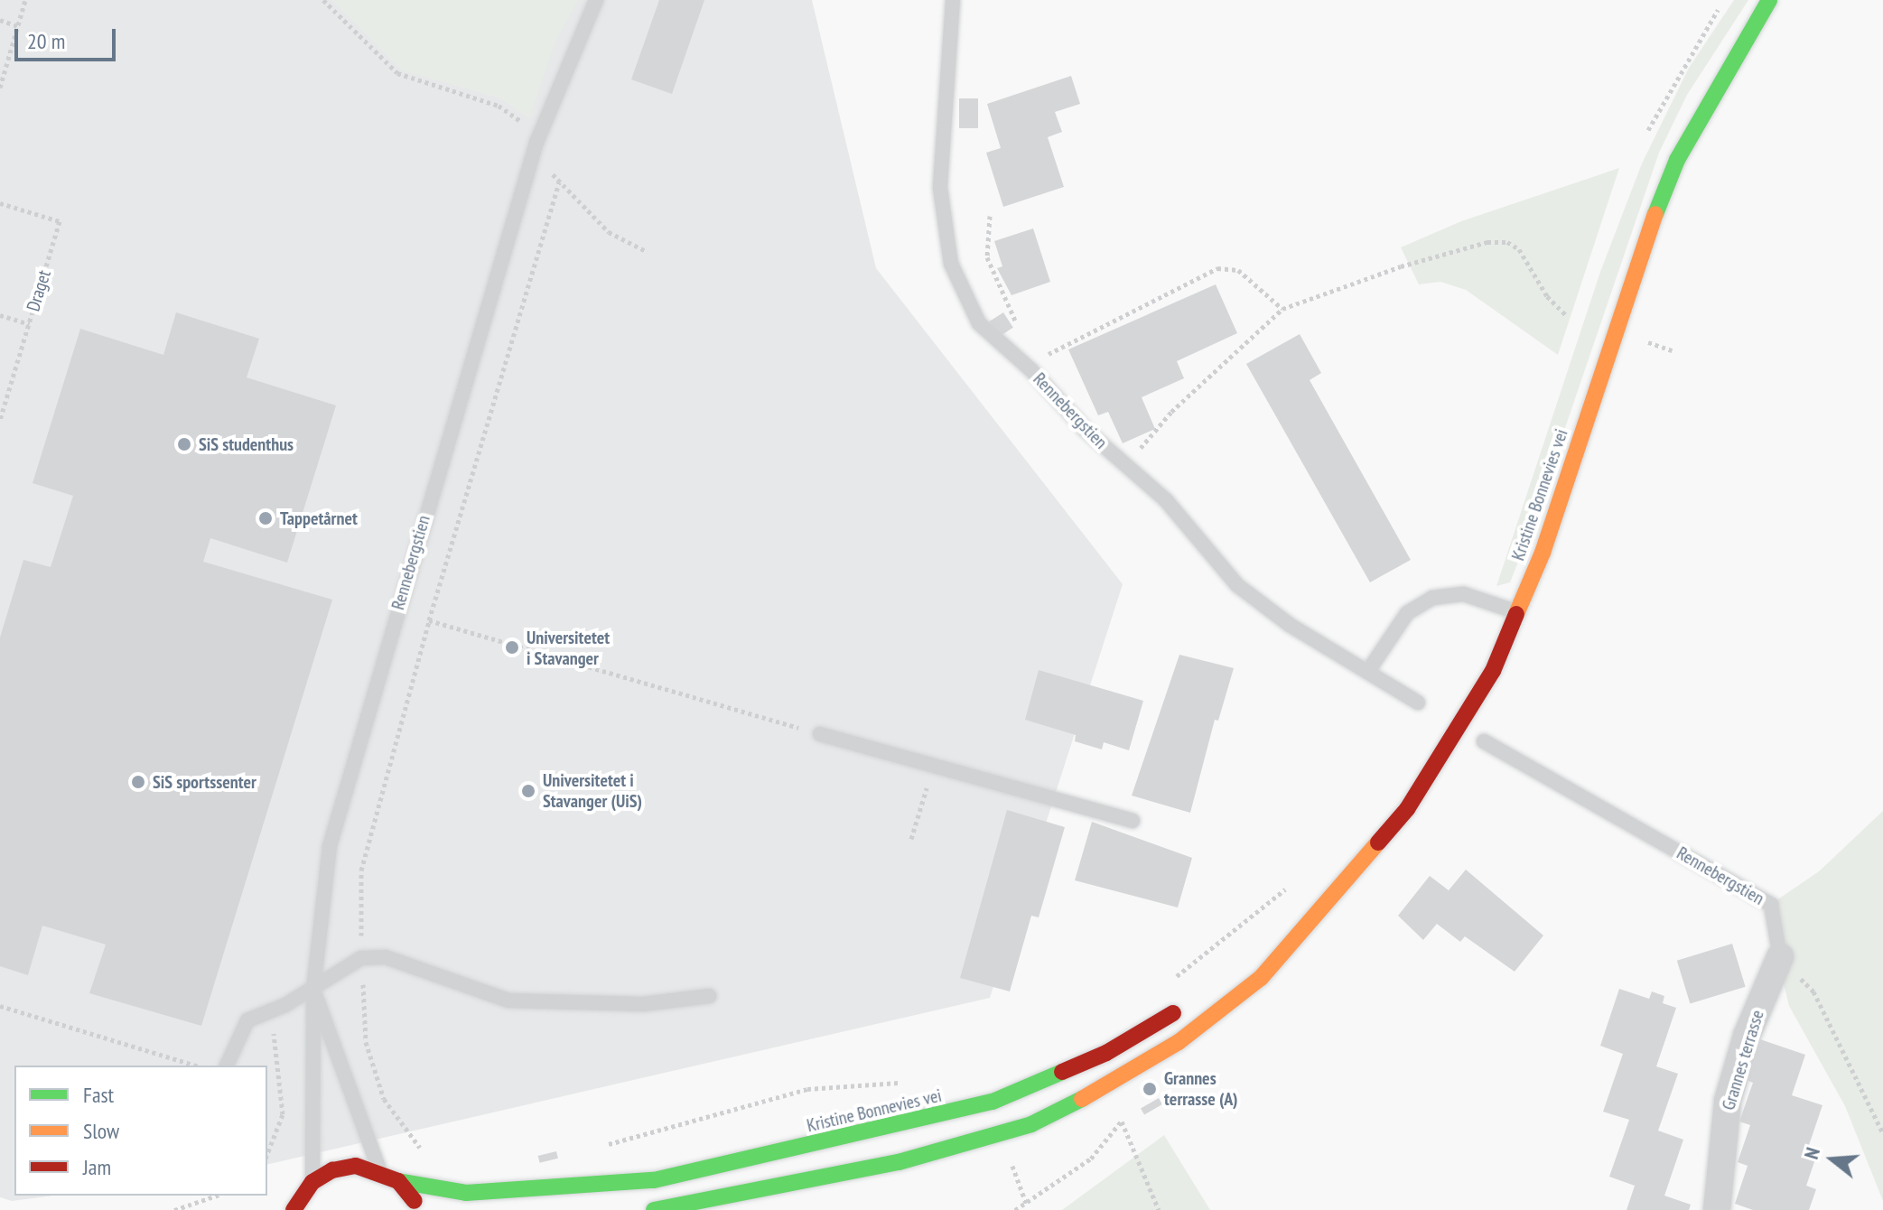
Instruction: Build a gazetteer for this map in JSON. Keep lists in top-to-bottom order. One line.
{"streets":{"main road":["Kristine Bonnevies vei"],"street":["Grannes terrasse"],"lane":["Rennebergstien"],"path":["Draget"]},"crossings":[["Rennebergstien","Grannes terrasse"]],"places":["SiS studenthus","Tappetårnet","Universitetet i Stavanger","SiS sportssenter","Universitetet i Stavanger (UiS)","Grannes terrasse (A)"],"legend":["Fast","Slow","Jam"],"scale_bar":"20 m","north":"left"}
